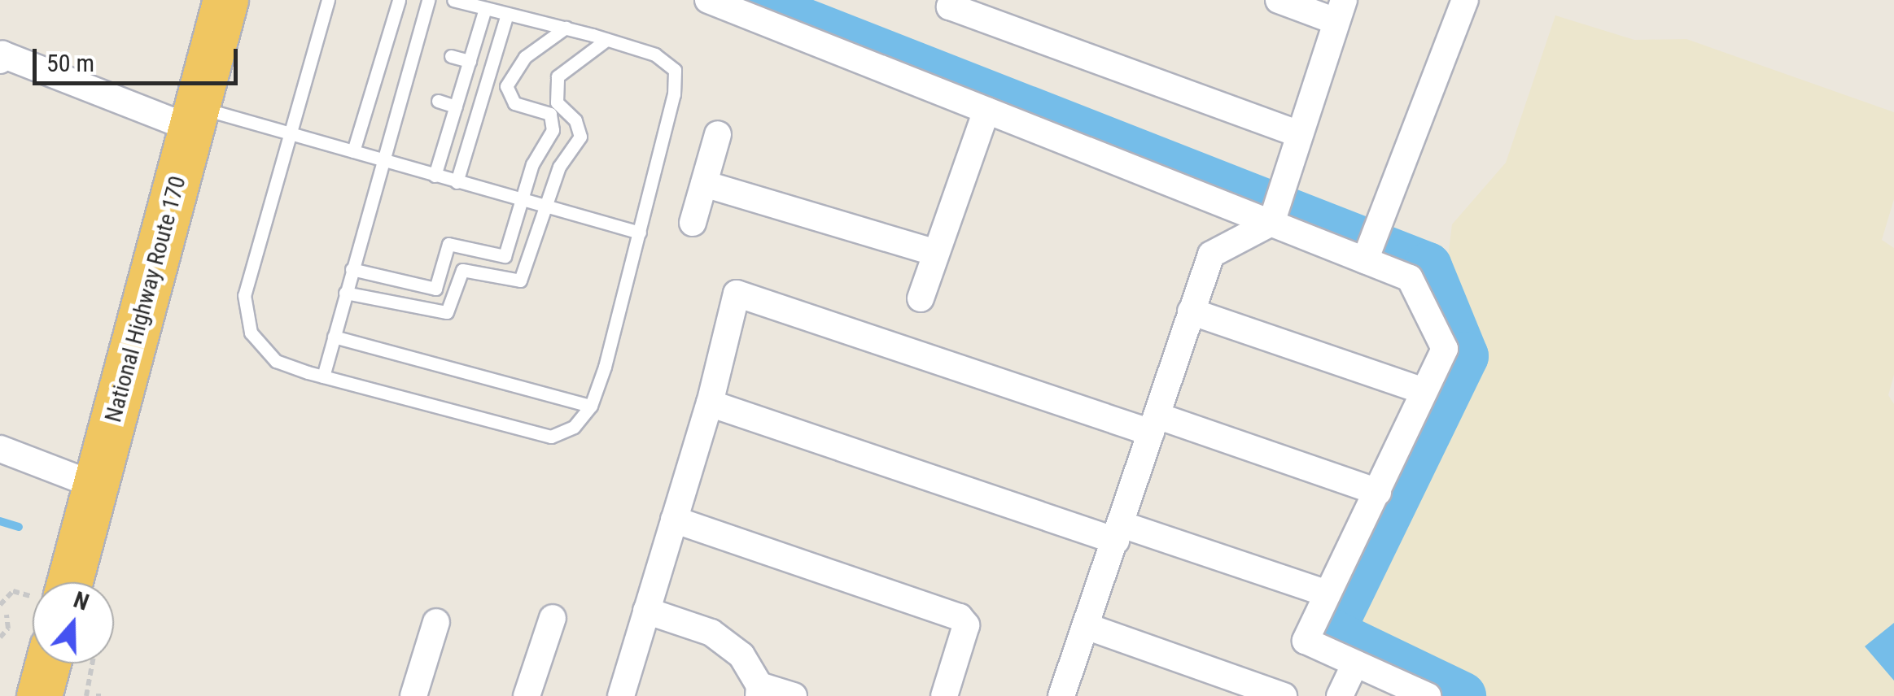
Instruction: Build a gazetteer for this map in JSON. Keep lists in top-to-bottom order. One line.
{"streets":{"highway":["National Highway Route 170"]},"scale_bar":"50 m","north":"top"}
